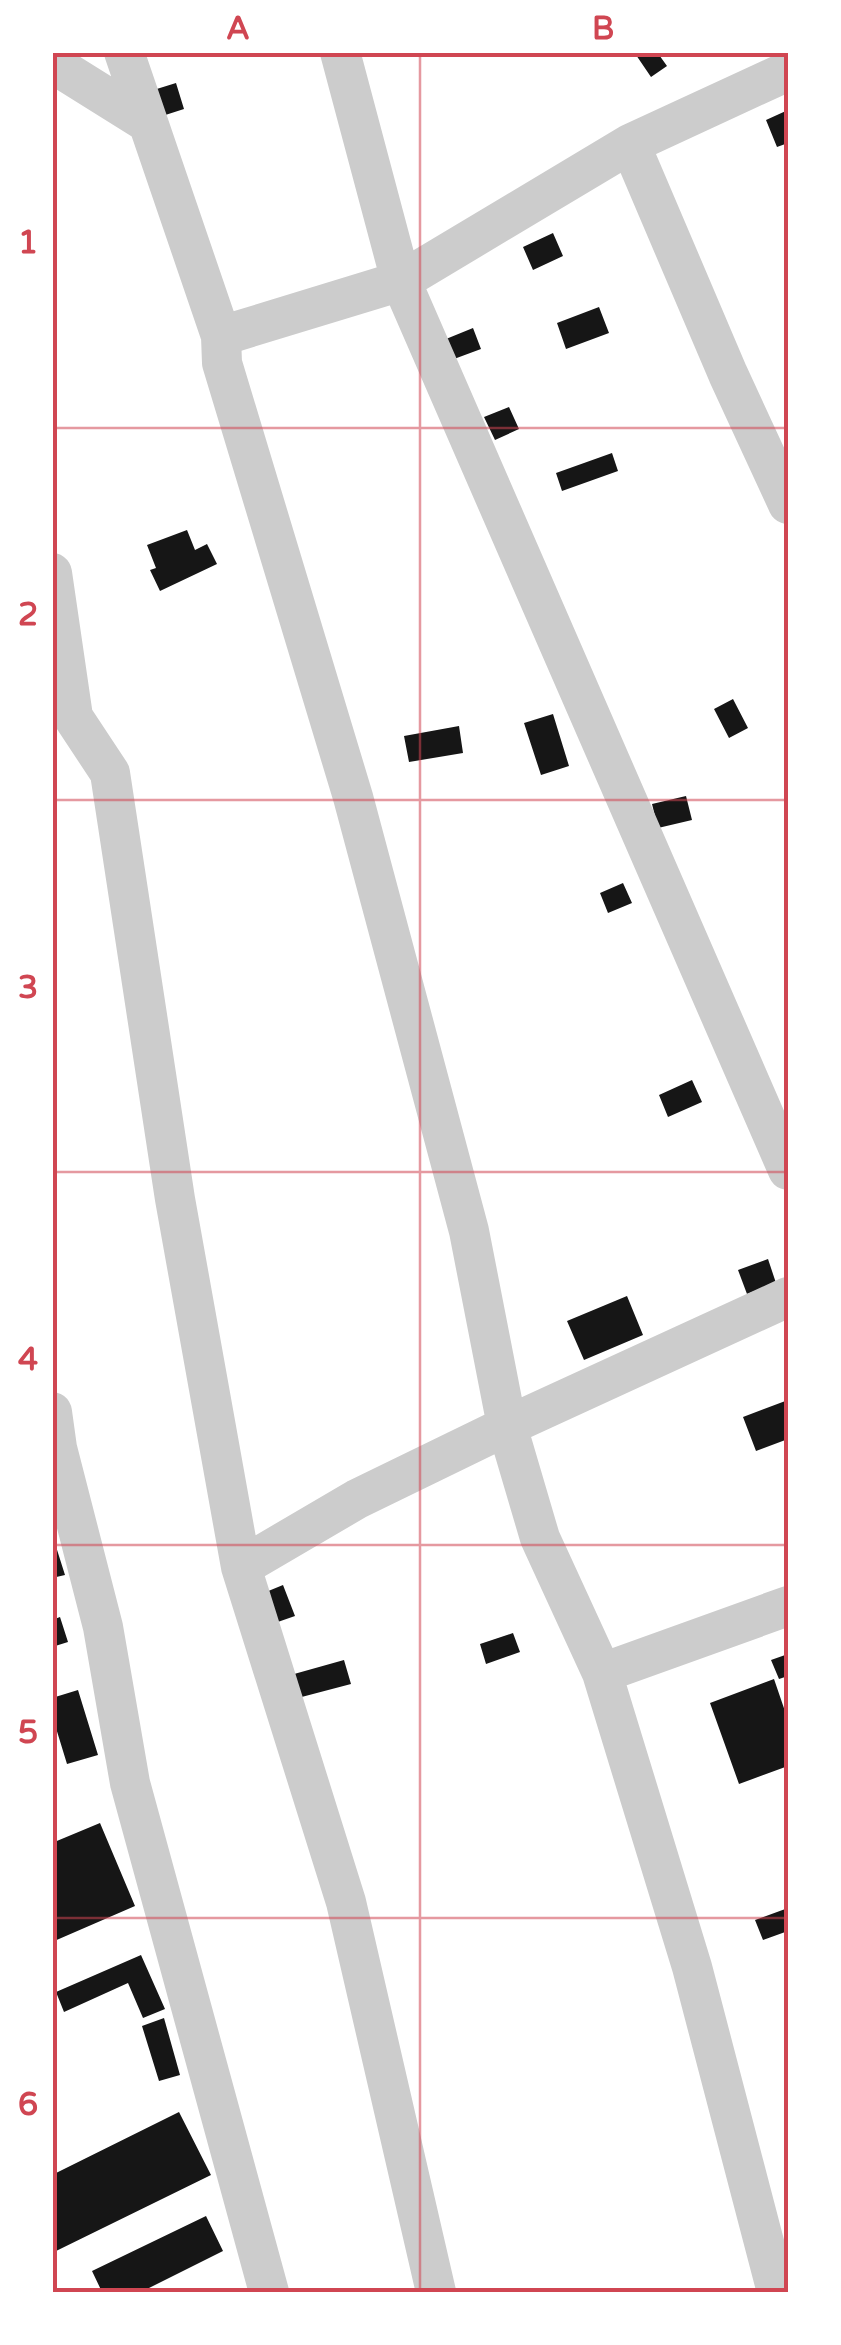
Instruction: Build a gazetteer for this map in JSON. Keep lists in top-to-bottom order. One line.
{"grid":{"columns":["A","B"],"rows":["1","2","3","4","5","6"]}}
